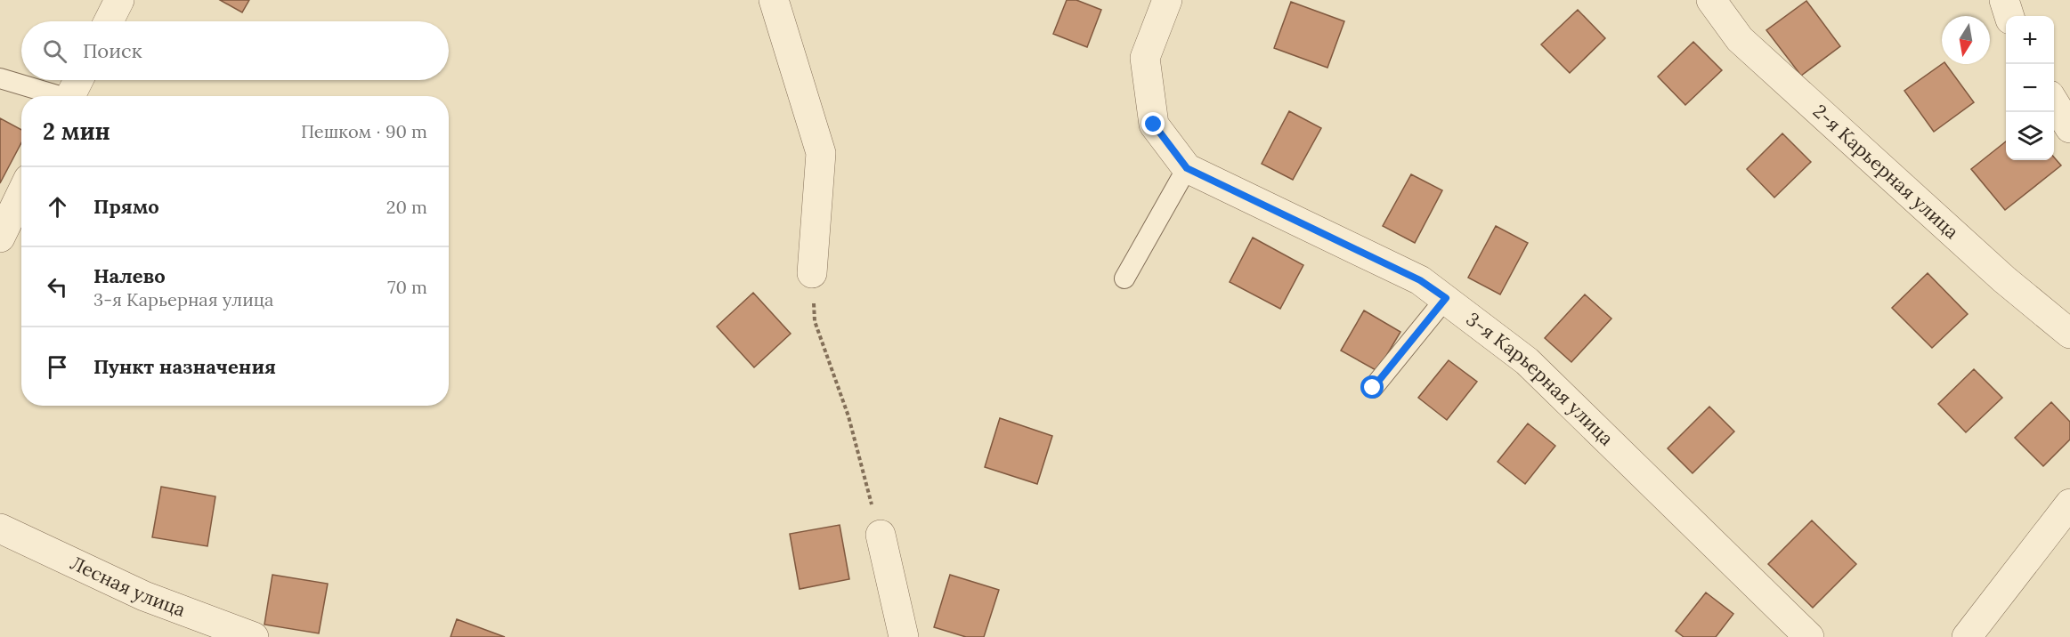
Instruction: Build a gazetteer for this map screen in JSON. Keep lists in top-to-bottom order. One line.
{"streets":{"street":["2-я Карьерная улица","3-я Карьерная улица","Лесная улица"]},"north":"bottom","page":{"map_buttons":["+","−"],"search":"Поиск","heading":["2 мин","Пешком · 90 m"],"list":[["Прямо","20 m"],["Налево","3-я Карьерная улица","70 m"],"Пункт назначения"]}}
